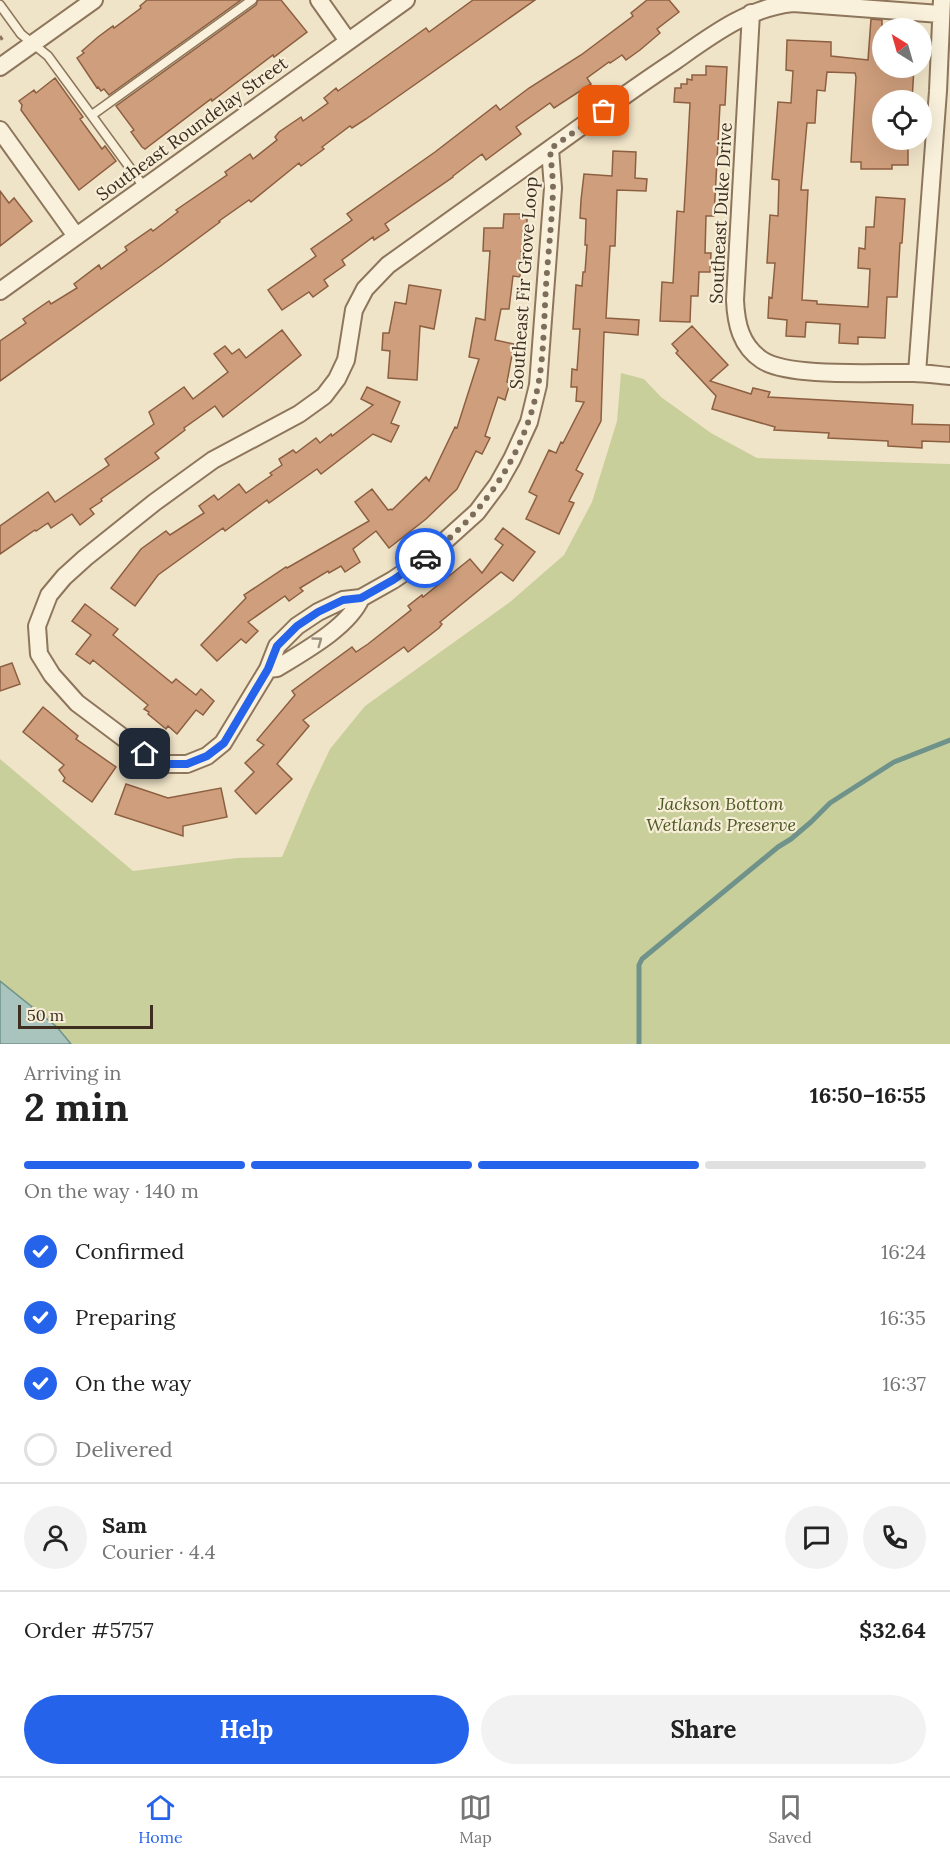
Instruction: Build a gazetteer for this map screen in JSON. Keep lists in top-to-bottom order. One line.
{"streets":{"street":["Southeast Roundelay Street","Southeast Duke Drive","Southeast Fir Grove Loop"]},"crossings":[["Southeast Duke Drive","Southeast Fir Grove Loop"]],"parks":["Jackson Bottom Wetlands Preserve"],"scale_bar":"50 m","north":"top left","page":{"scale":"50 m","heading":["2 min","Arriving in","16:50–16:55"],"panel":["Sam","Courier · 4.4","Order #5757","$32.64"],"bar":"On the way · 140 m","list":[["Confirmed","16:24"],["Preparing","16:35"],["On the way","16:37"],"Delivered"],"buttons":["Help","Share"],"tabs":["Home","Map","Saved"]}}
